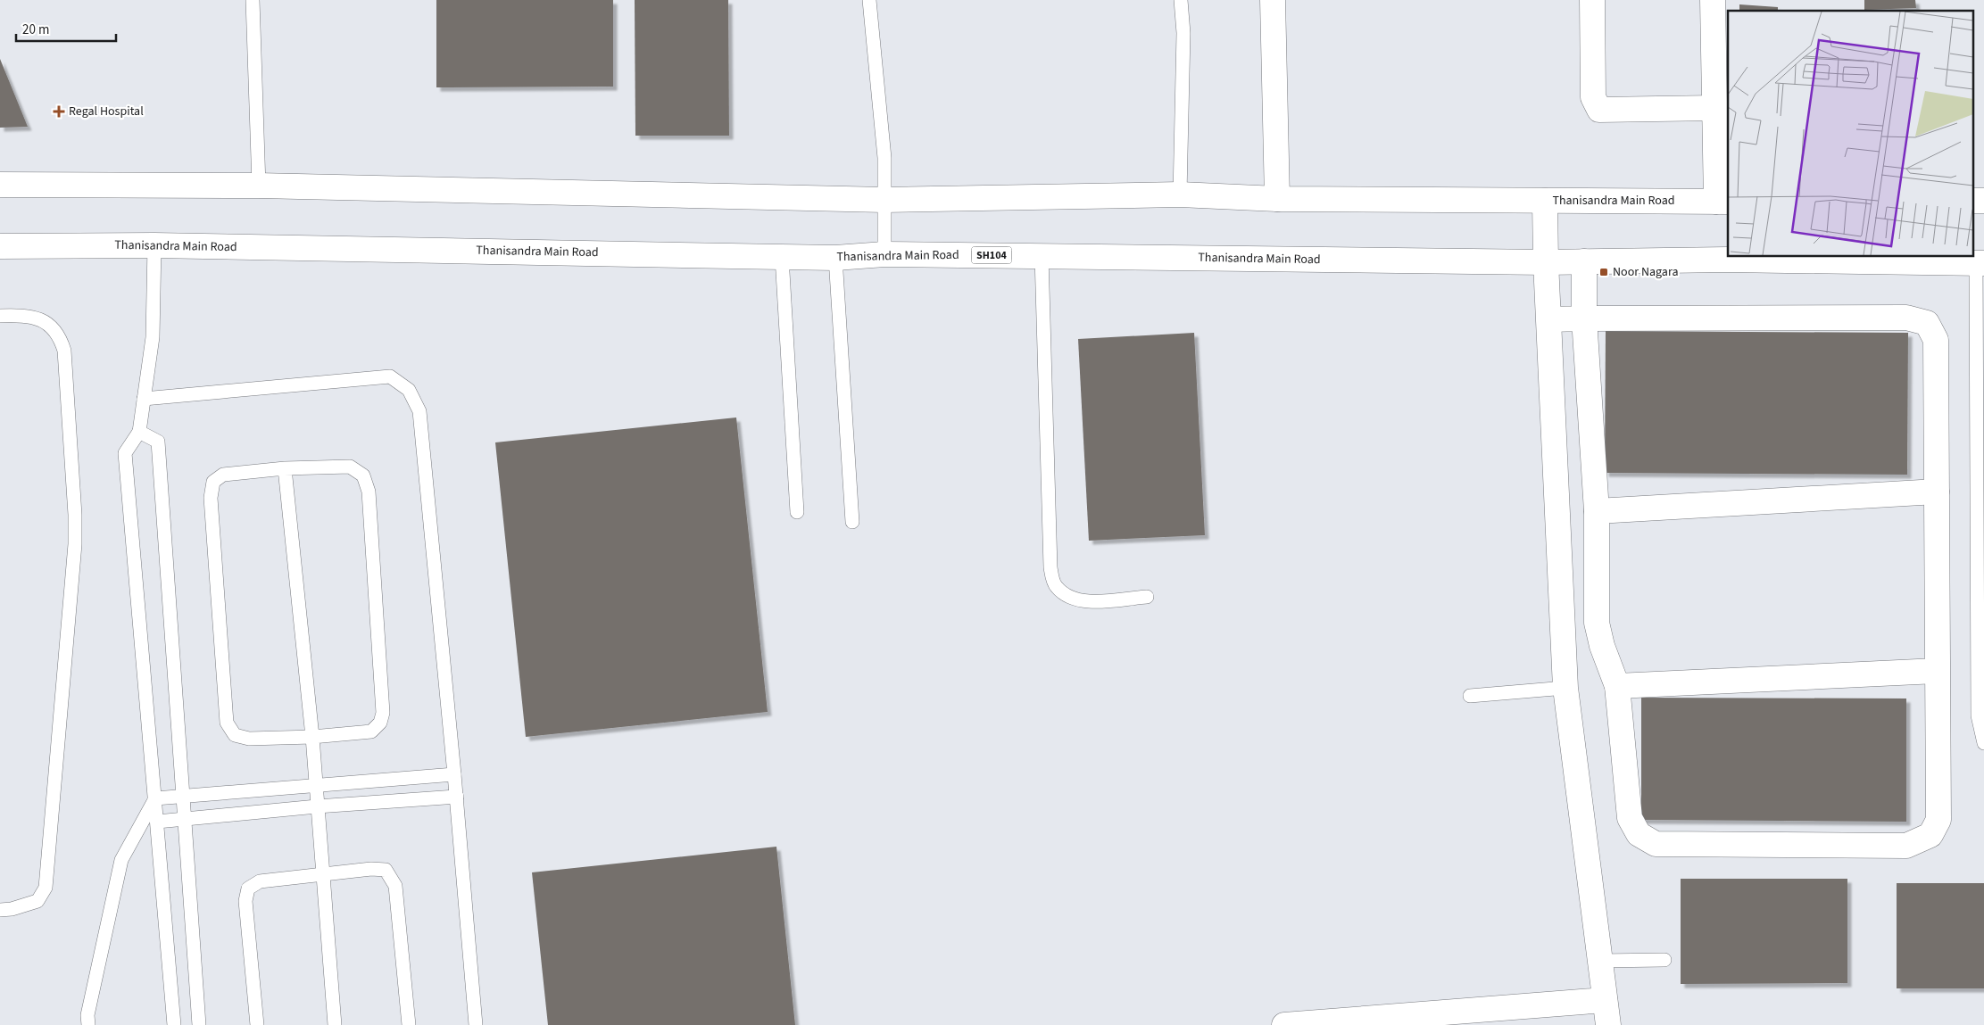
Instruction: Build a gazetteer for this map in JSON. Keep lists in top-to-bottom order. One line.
{"streets":{"street":["Thanisandra Main Road","SH104"]},"places":{"health":["Regal Hospital"],"transit":["Noor Nagara"]},"scale_bar":"20 m"}
